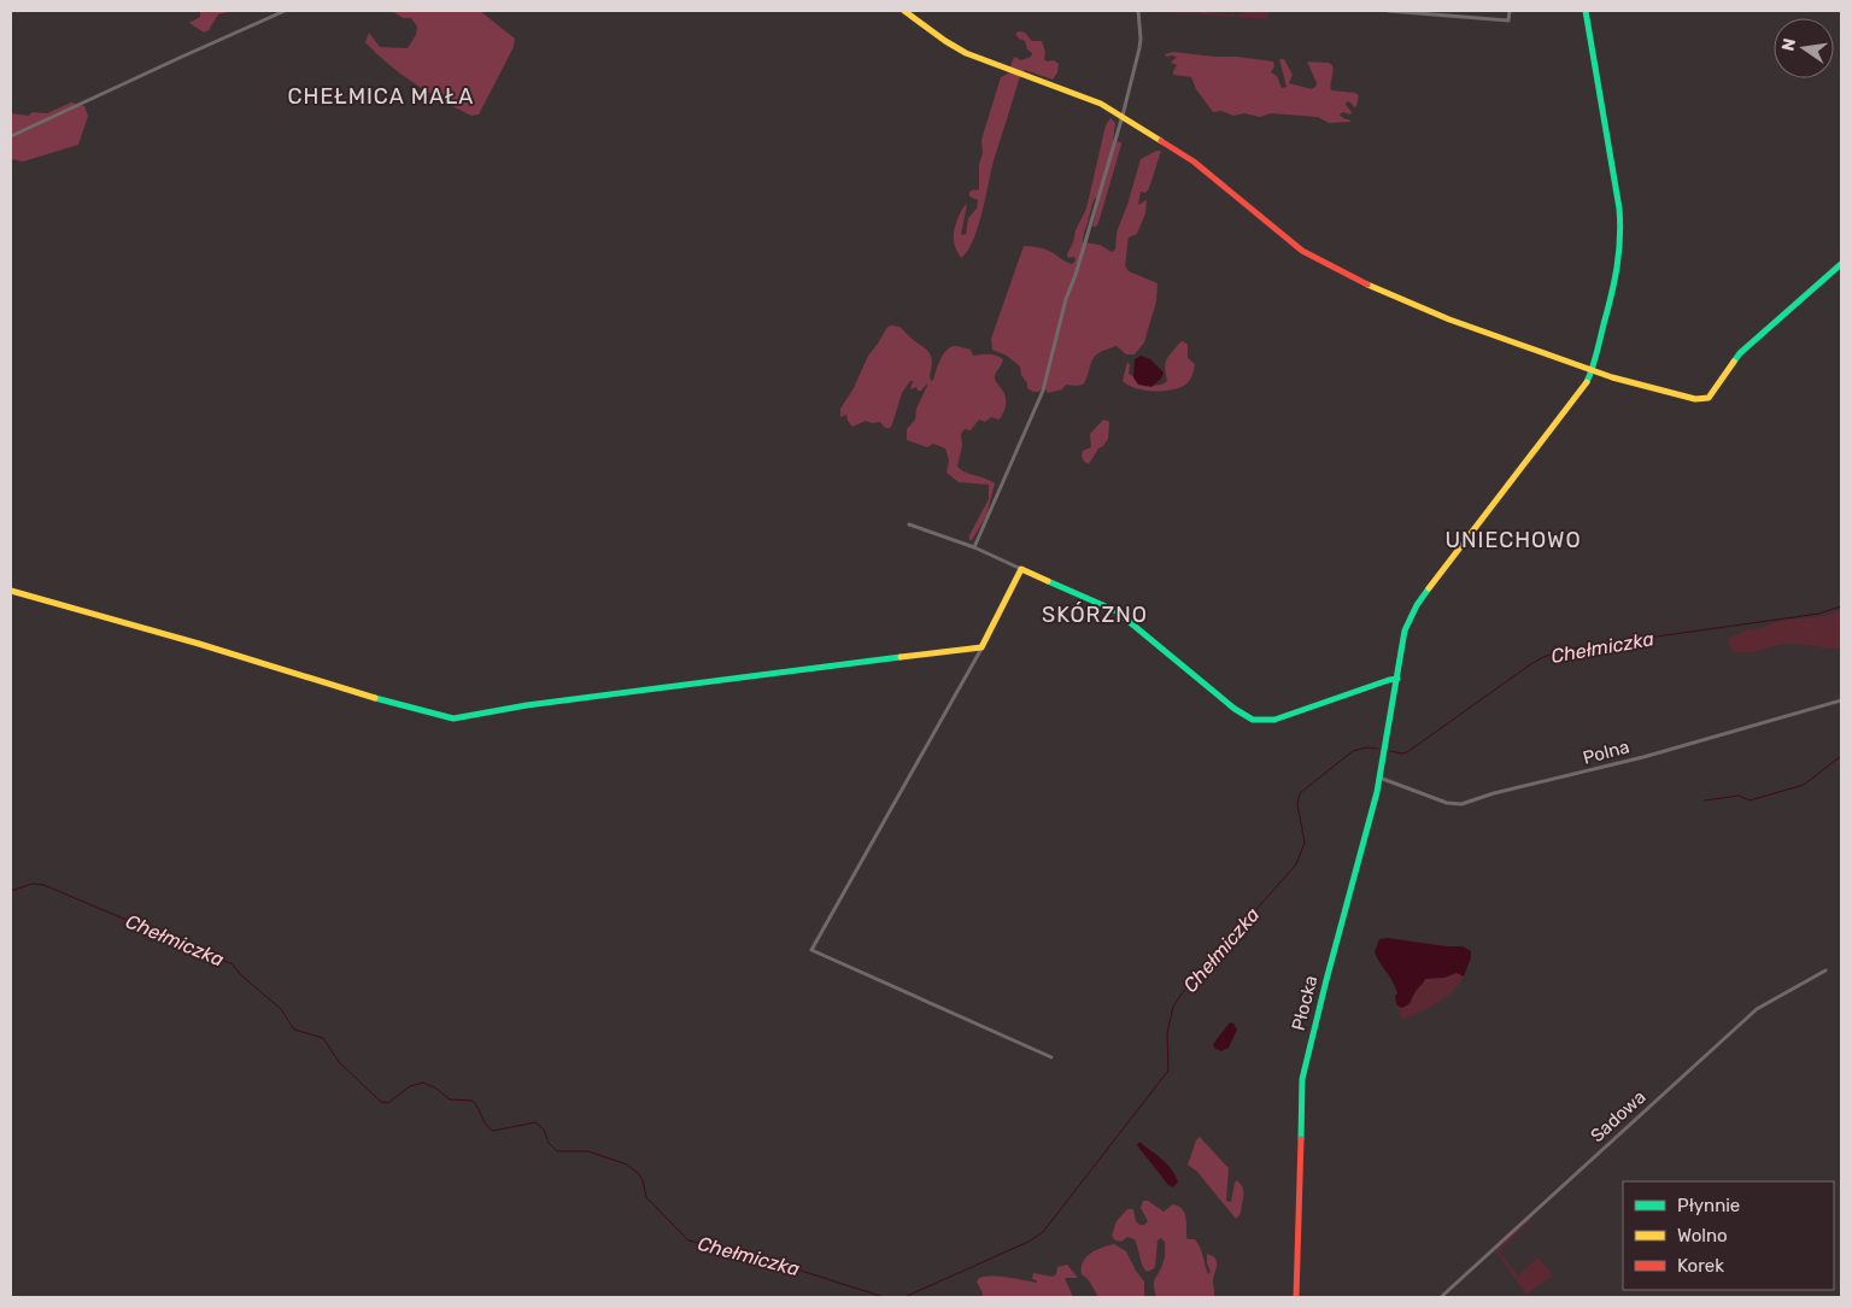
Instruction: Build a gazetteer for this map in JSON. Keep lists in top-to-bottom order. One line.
{"streets":{"street":["Polna","Płocka","Sadowa"]},"crossings":[["Polna","Płocka"]],"districts":["CHEŁMICA MAŁA","UNIECHOWO","SKÓRZNO"],"water":["Chełmiczka"],"legend":["Płynnie","Wolno","Korek"],"north":"left"}
